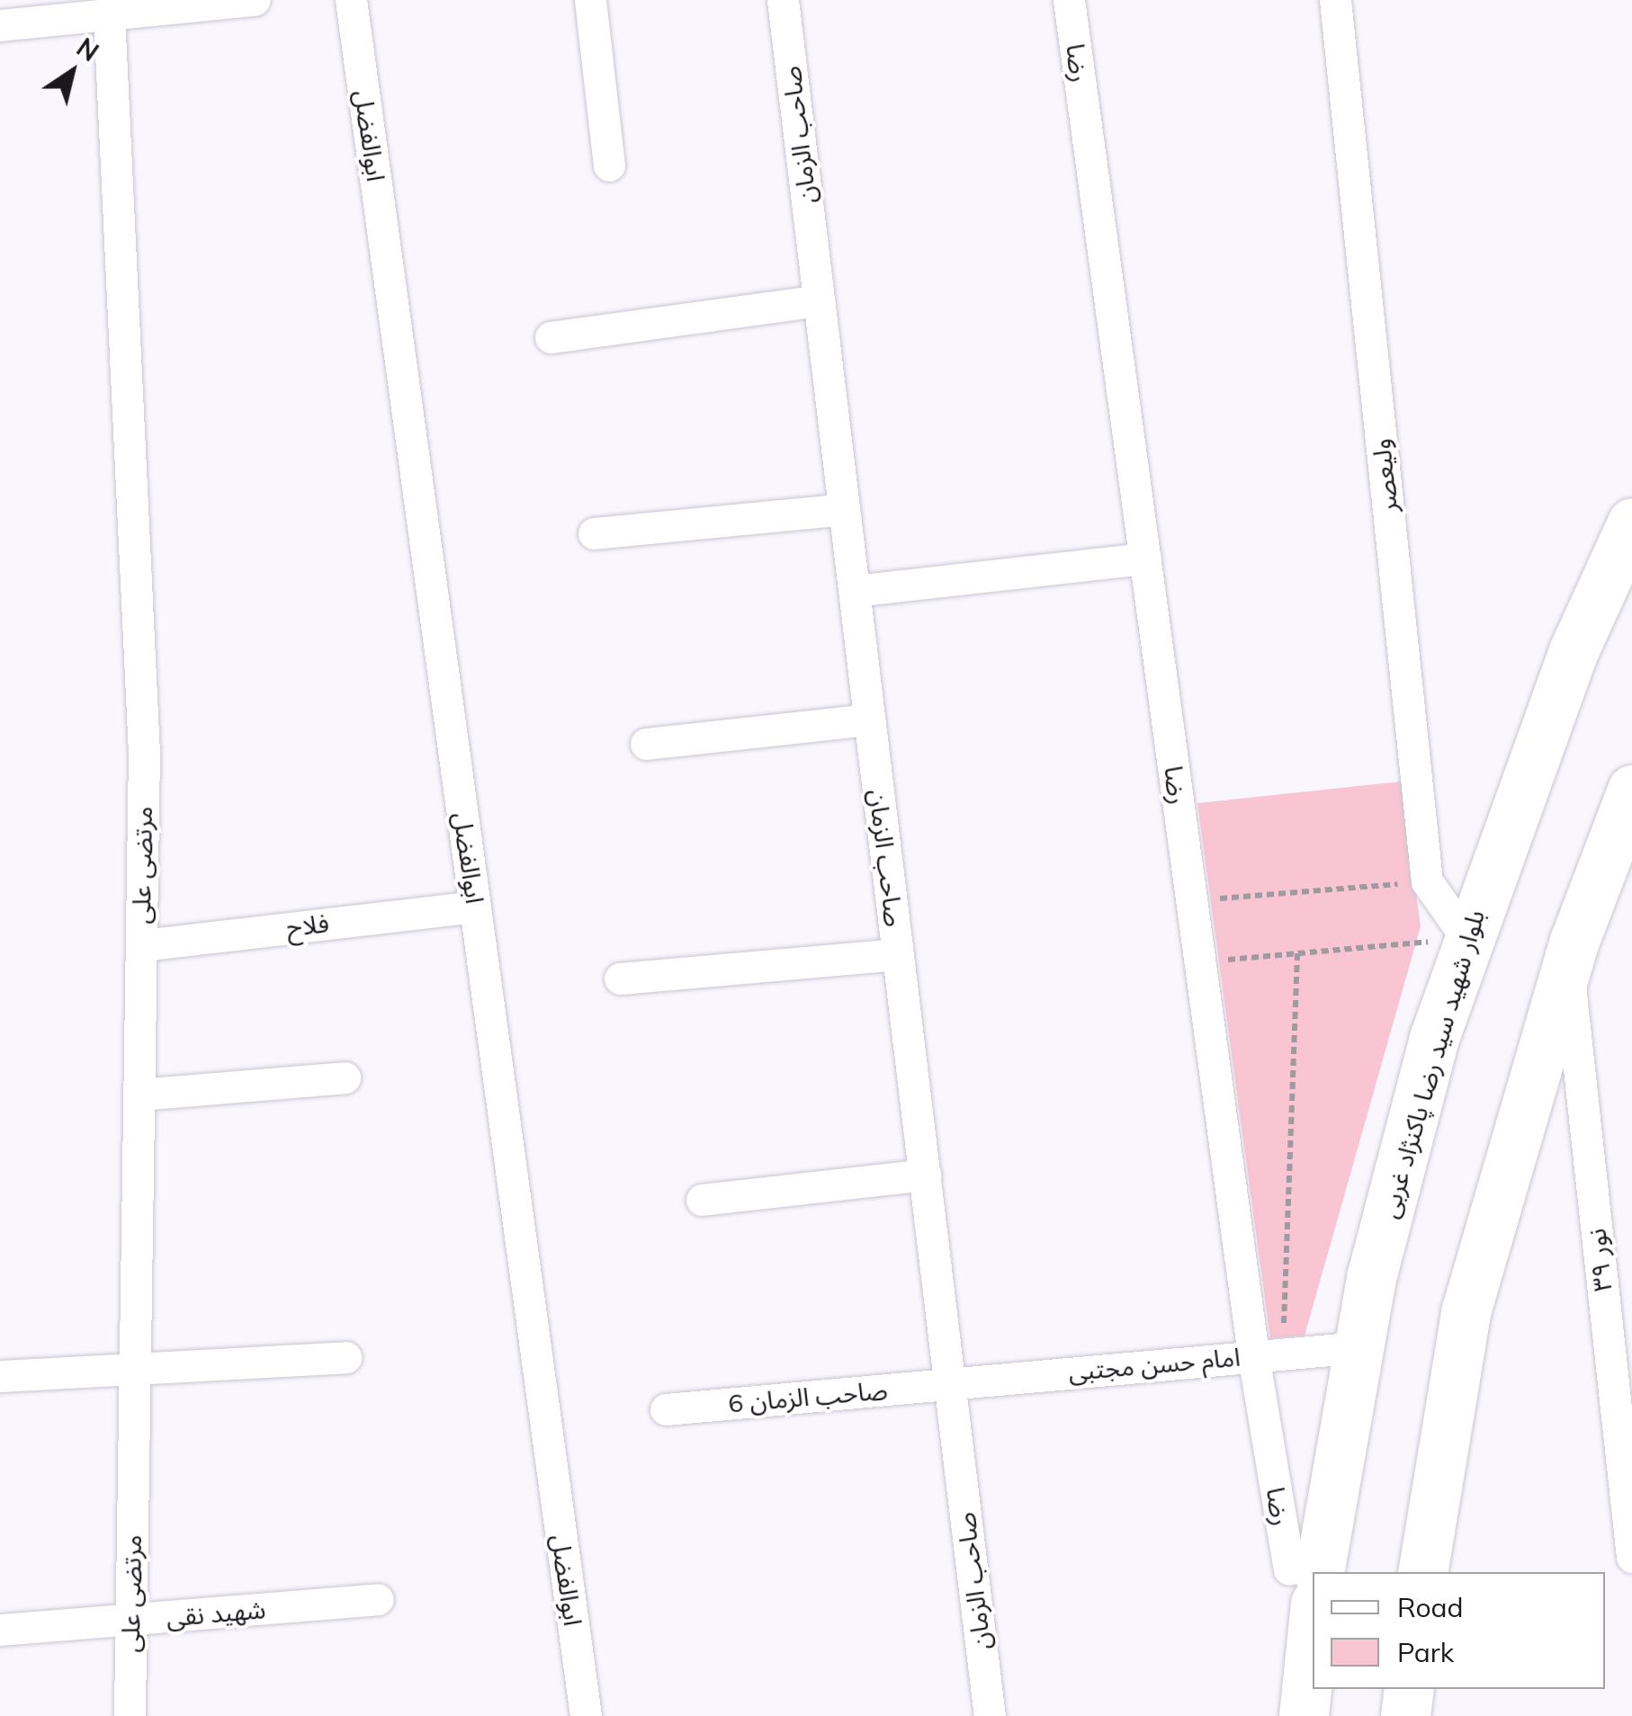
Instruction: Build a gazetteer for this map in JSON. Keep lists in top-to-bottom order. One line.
{"streets":{"main road":["بلوار شهید سید رضا پاکنژاد غربی"],"street":["رضا","صاحب الزمان","ابوالفضل","ولیعصر","مرتضی علی","فلاح","نور ۳۹","امام حسن مجتبی","صاحب الزمان 6","شهید نقی"]},"crossings":[["رضا","بلوار شهید سید رضا پاکنژاد غربی"],["رضا","امام حسن مجتبی"],["صاحب الزمان","امام حسن مجتبی"],["صاحب الزمان","صاحب الزمان 6"],["ابوالفضل","فلاح"],["ولیعصر","بلوار شهید سید رضا پاکنژاد غربی"],["مرتضی علی","فلاح"],["مرتضی علی","شهید نقی"],["بلوار شهید سید رضا پاکنژاد غربی","امام حسن مجتبی"],["امام حسن مجتبی","صاحب الزمان 6"]],"legend":["Road","Park"],"north":"top right"}
